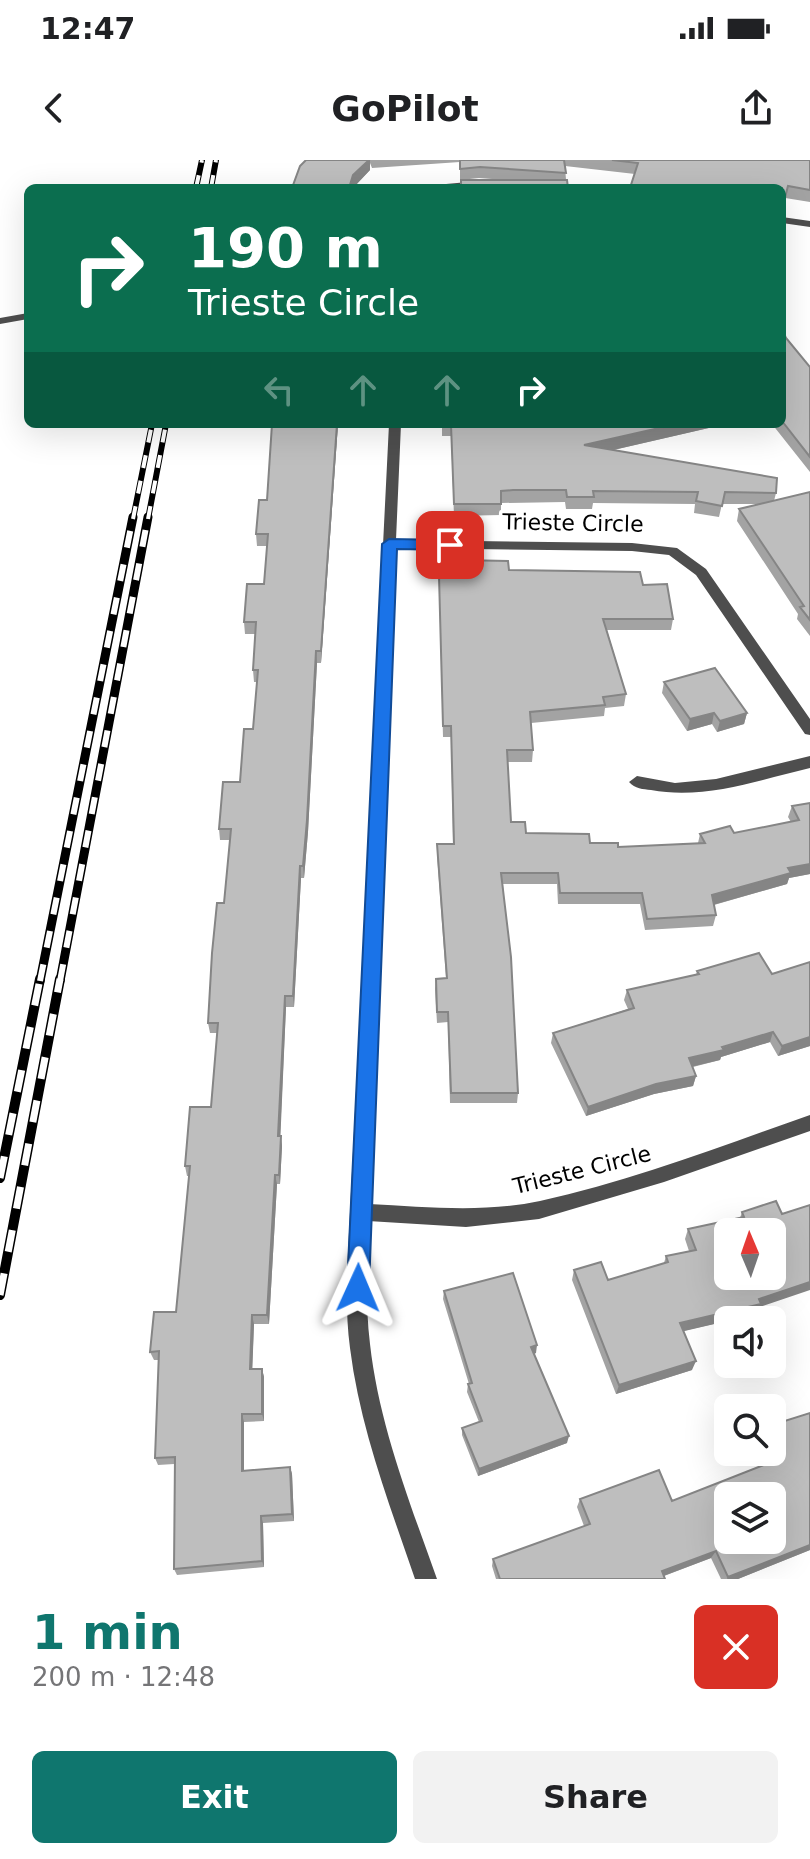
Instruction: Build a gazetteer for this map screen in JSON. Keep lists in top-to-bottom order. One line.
{"streets":{"street":["Trieste Circle"]},"north":"top","page":{"status":"12:47","header":"GoPilot","turn":["190 m","Trieste Circle"],"heading":["1 min","200 m · 12:48"],"buttons":["Exit","Share"]}}
